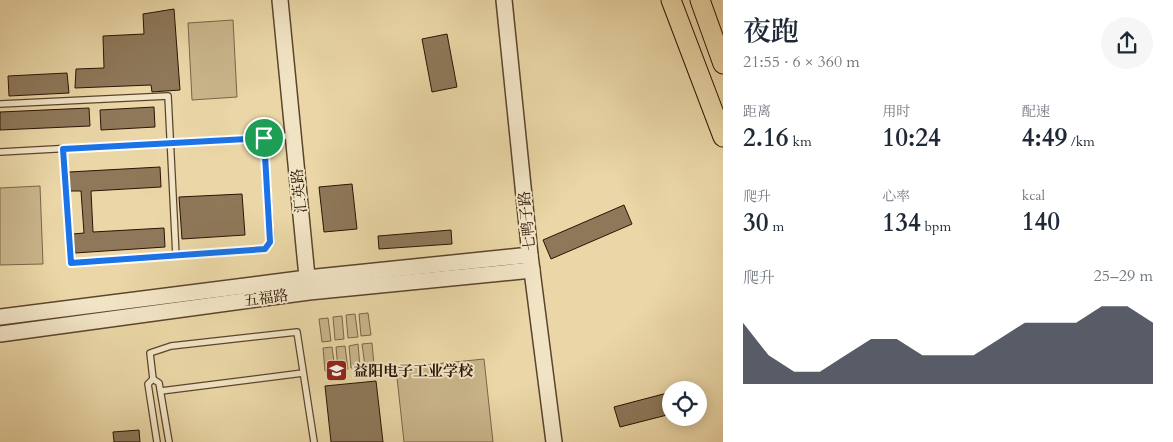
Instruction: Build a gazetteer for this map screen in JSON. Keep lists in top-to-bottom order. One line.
{"streets":{"street":["汇英路","七鸭子路","五福路"]},"crossings":[["汇英路","五福路"],["七鸭子路","五福路"]],"places":{"school or university":["益阳电子工业学校"]},"page":{"heading":["夜跑","21:55 · 6 × 360 m"],"stats":[["距离","2.16 km"],["用时","10:24"],["配速","4:49 /km"],["爬升","30 m"],["心率","134 bpm"],["kcal","140"]],"chart":["爬升","25–29 m"]}}
